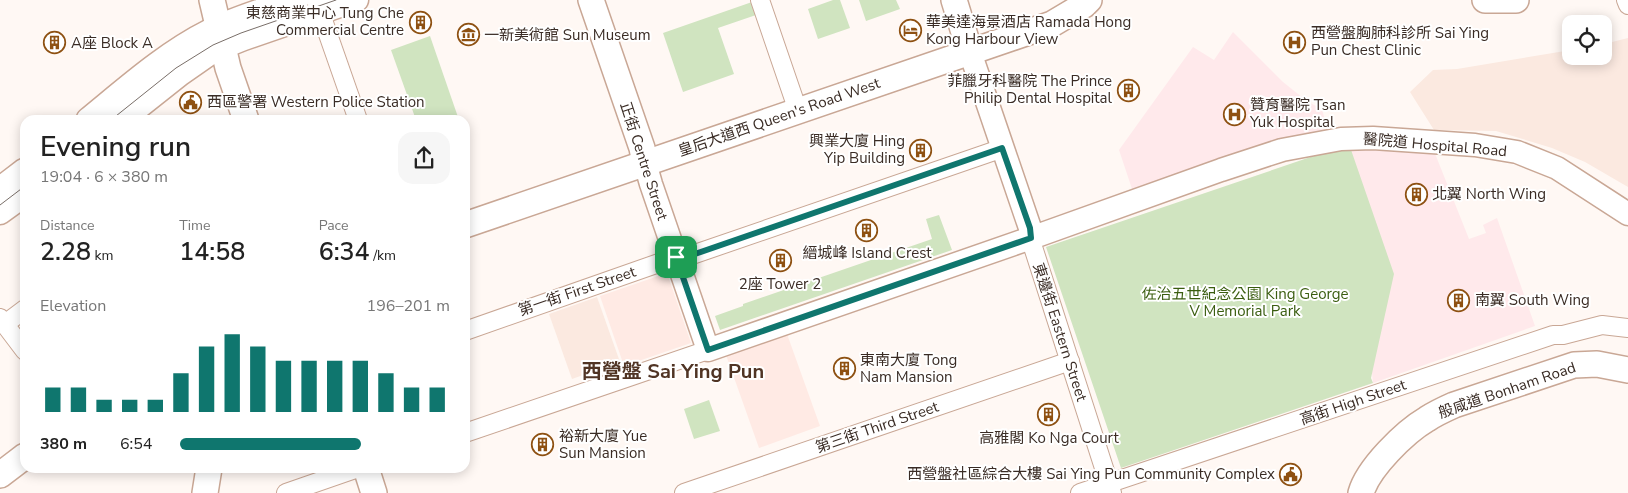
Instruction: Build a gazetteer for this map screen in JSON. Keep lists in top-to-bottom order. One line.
{"streets":{"main road":["皇后大道西 Queen's Road West","正街 Centre Street","東邊街 Eastern Street","般咸道 Bonham Road"],"street":["醫院道 Hospital Road","第一街 First Street","高街 High Street","第三街 Third Street"]},"crossings":[["皇后大道西 Queen's Road West","正街 Centre Street"],["皇后大道西 Queen's Road West","東邊街 Eastern Street"],["醫院道 Hospital Road","正街 Centre Street"],["醫院道 Hospital Road","東邊街 Eastern Street"],["正街 Centre Street","第一街 First Street"],["第一街 First Street","東邊街 Eastern Street"],["東邊街 Eastern Street","高街 High Street"],["東邊街 Eastern Street","第三街 Third Street"]],"districts":["西營盤 Sai Ying Pun"],"parks":["佐治五世紀念公園 King George V Memorial Park"],"places":{"building":["東慈商業中心 Tung Che Commercial Centre","A座 Block A","菲臘牙科醫院 The Prince Philip Dental Hospital","興業大廈 Hing Yip Building","北翼 North Wing","縉城峰 Island Crest","2座 Tower 2","南翼 South Wing","東南大廈 Tong Nam Mansion","高雅閣 Ko Nga Court","裕新大廈 Yue Sun Mansion"],"hotel":["華美達海景酒店 Ramada Hong Kong Harbour View"],"museum":["一新美術館 Sun Museum"],"hospital":["西營盤胸肺科診所 Sai Ying Pun Chest Clinic","贊育醫院 Tsan Yuk Hospital"],"public building":["西區警署 Western Police Station","西營盤社區綜合大樓 Sai Ying Pun Community Complex"]},"page":{"heading":["Evening run","19:04 · 6 × 380 m"],"stats":[["Distance","2.28 km"],["Time","14:58"],["Pace","6:34 /km"]],"chart":["Elevation","196–201 m"],"list":[{"name":"380 m","note":"6:54"}]}}
